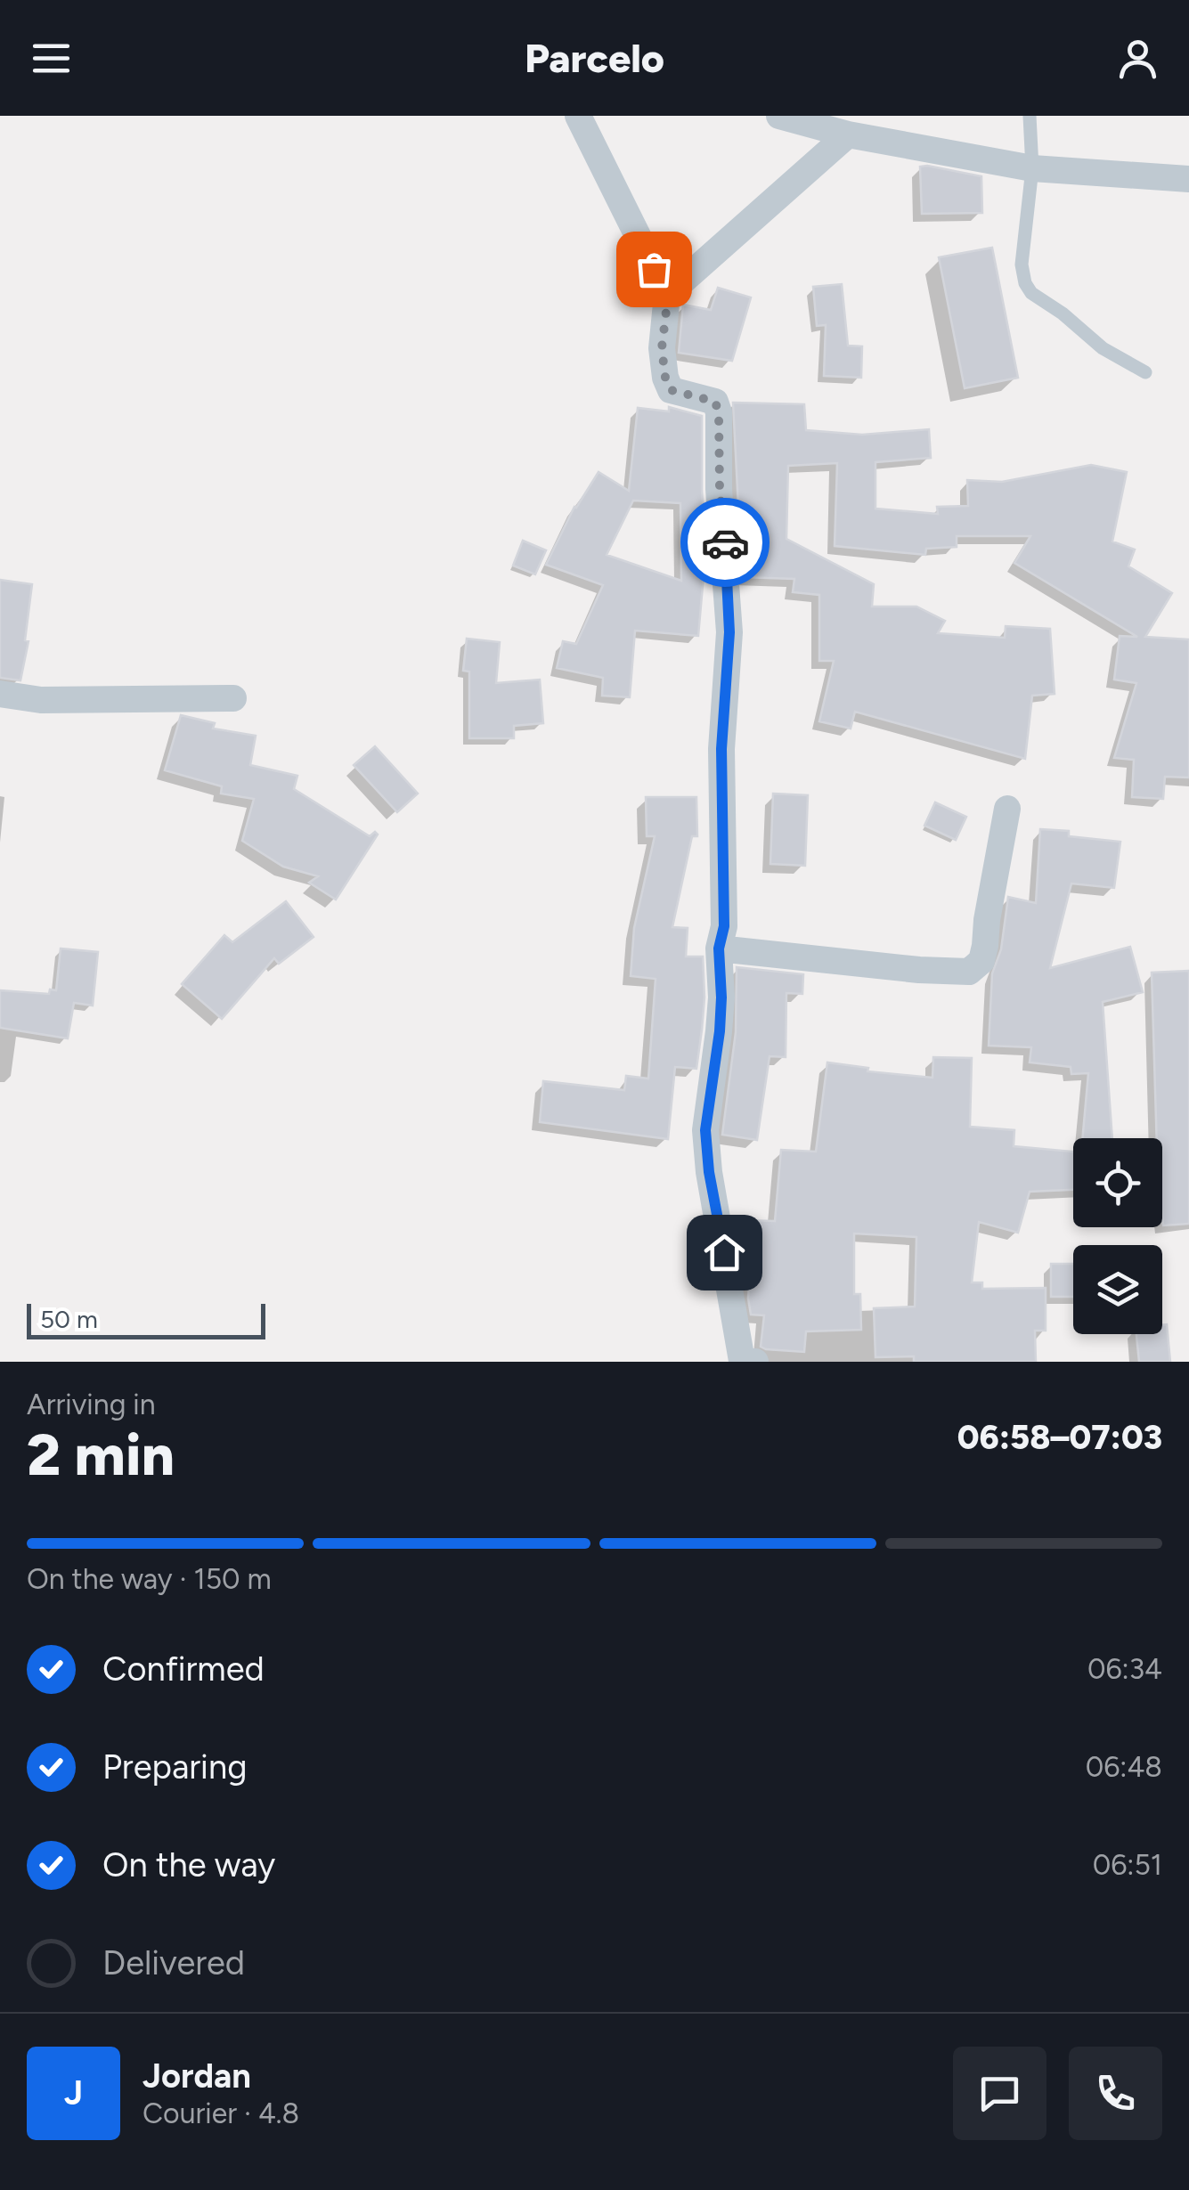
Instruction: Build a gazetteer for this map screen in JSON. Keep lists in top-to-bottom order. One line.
{"scale_bar":"50 m","page":{"header":"Parcelo","scale":"50 m","heading":["2 min","Arriving in","06:58–07:03"],"panel":["Jordan","Courier · 4.8"],"bar":"On the way · 150 m","list":[["Confirmed","06:34"],["Preparing","06:48"],["On the way","06:51"],"Delivered"],"round":"J"}}
